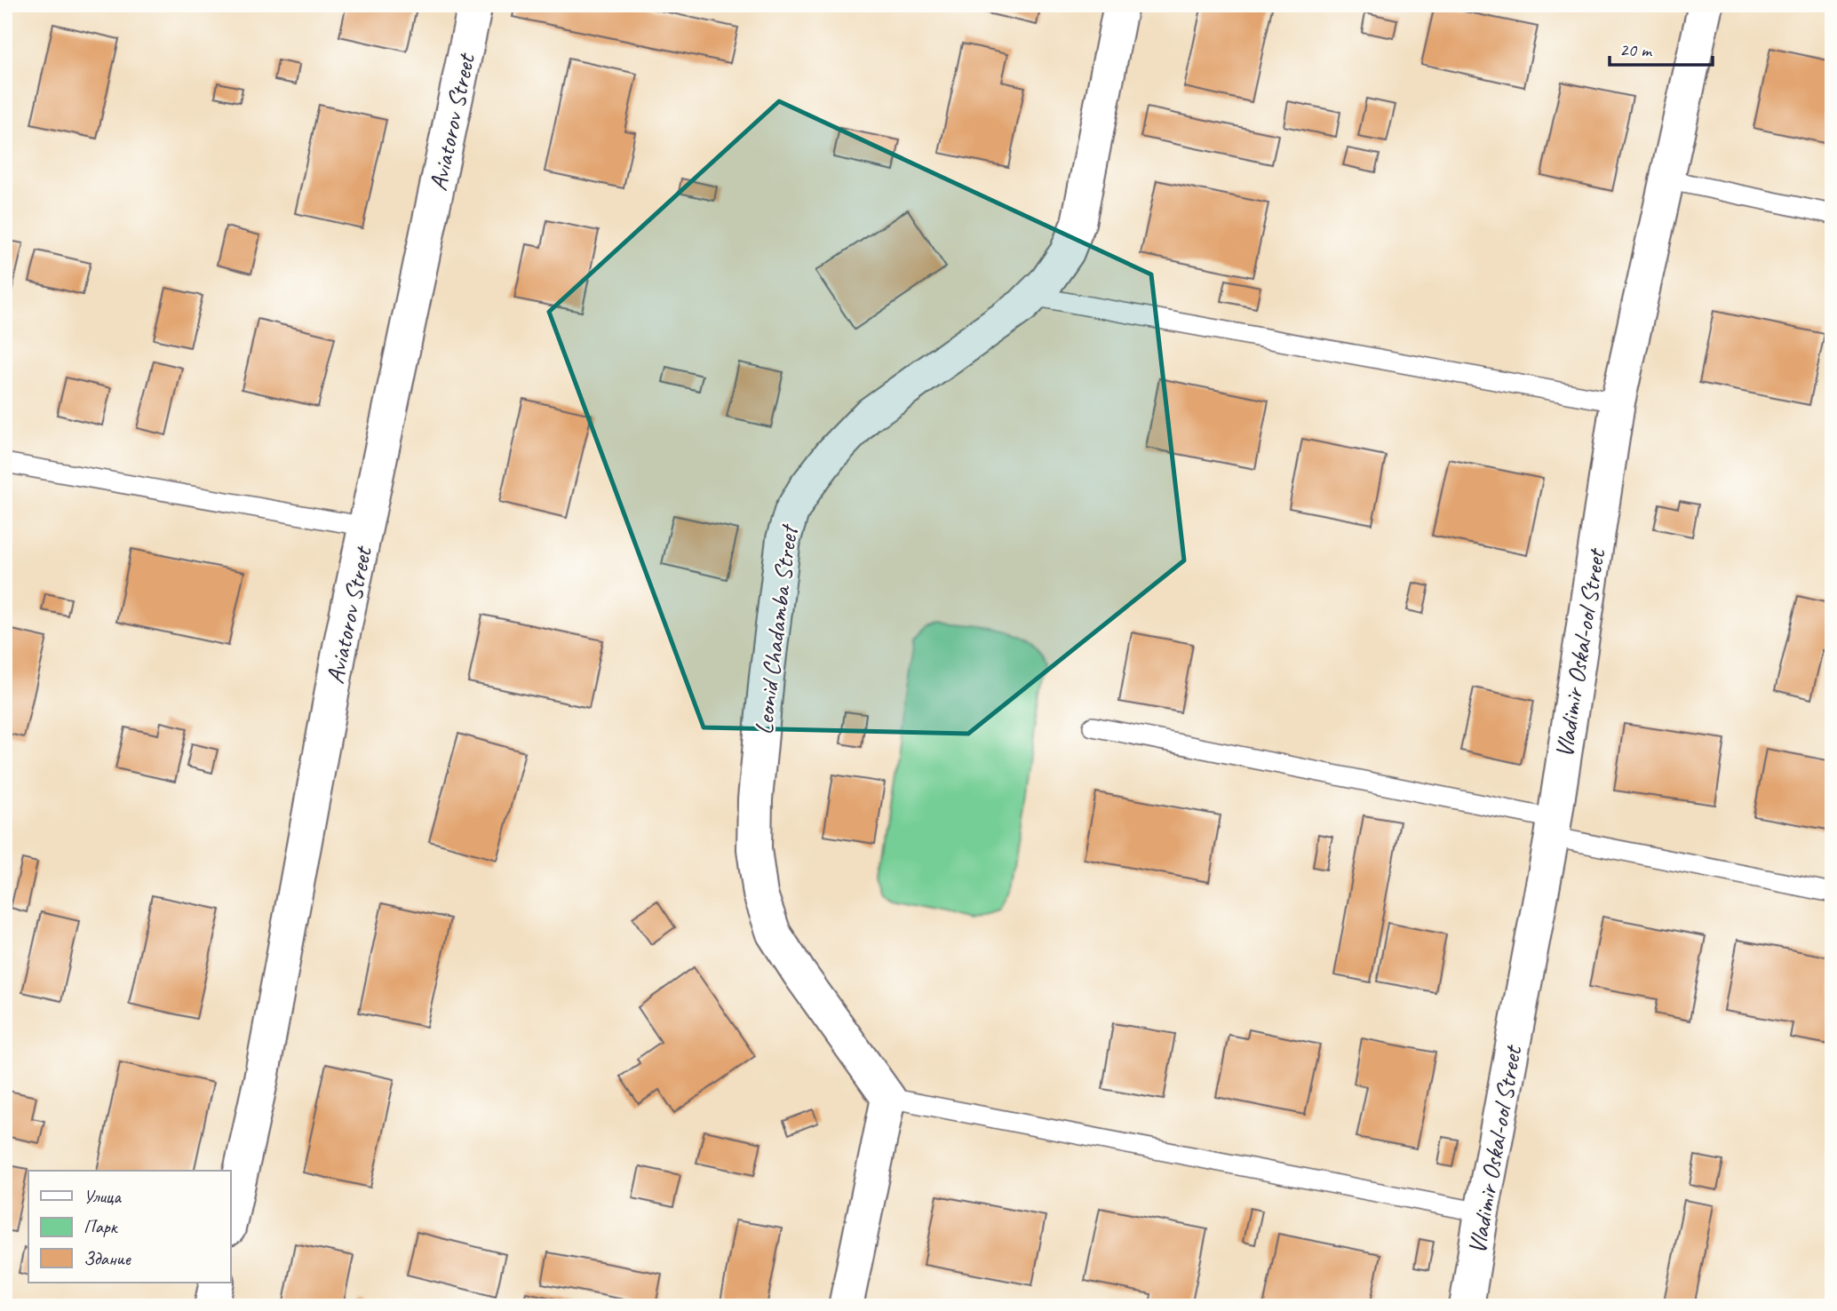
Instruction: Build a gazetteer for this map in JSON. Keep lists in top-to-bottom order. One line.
{"streets":{"street":["Aviatorov Street","Leonid Chadamba Street","Vladimir Oskal-ool Street"]},"legend":["Улица","Парк","Здание"],"scale_bar":"20 m"}
